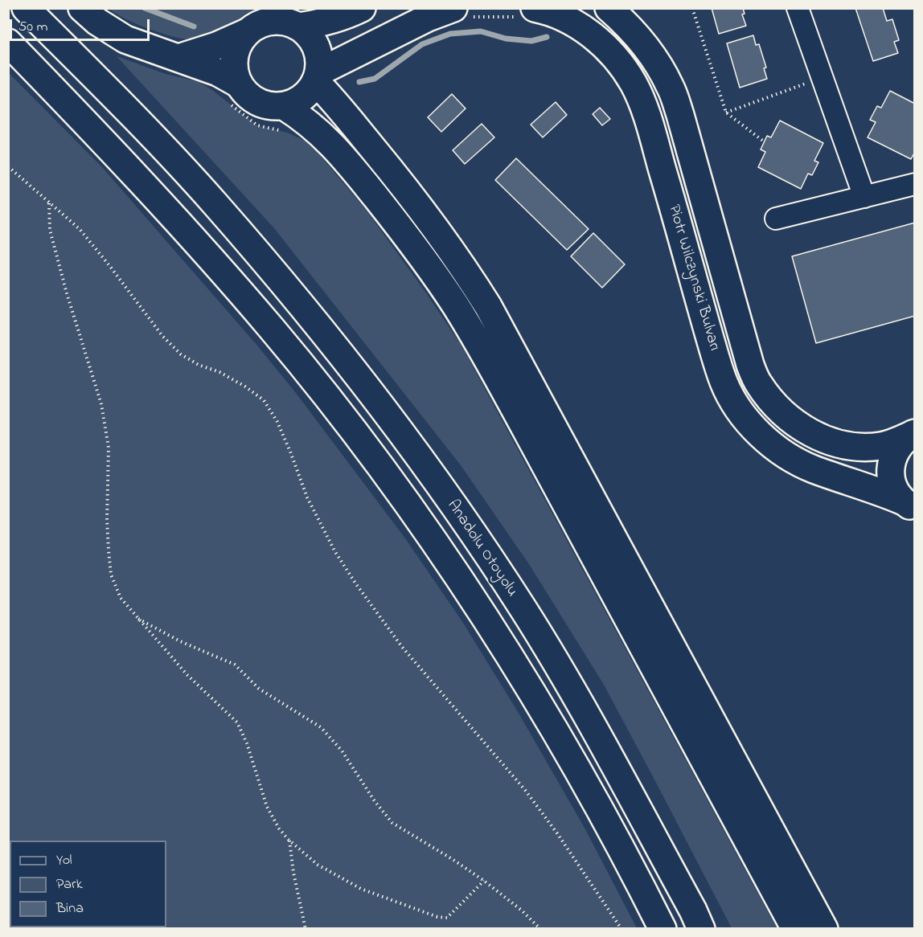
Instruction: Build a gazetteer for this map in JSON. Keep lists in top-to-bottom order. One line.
{"streets":{"main road":["Piotr Wilczynski Bulvarı","Anadolu Otoyolu"]},"legend":["Yol","Park","Bina"],"scale_bar":"50 m"}
